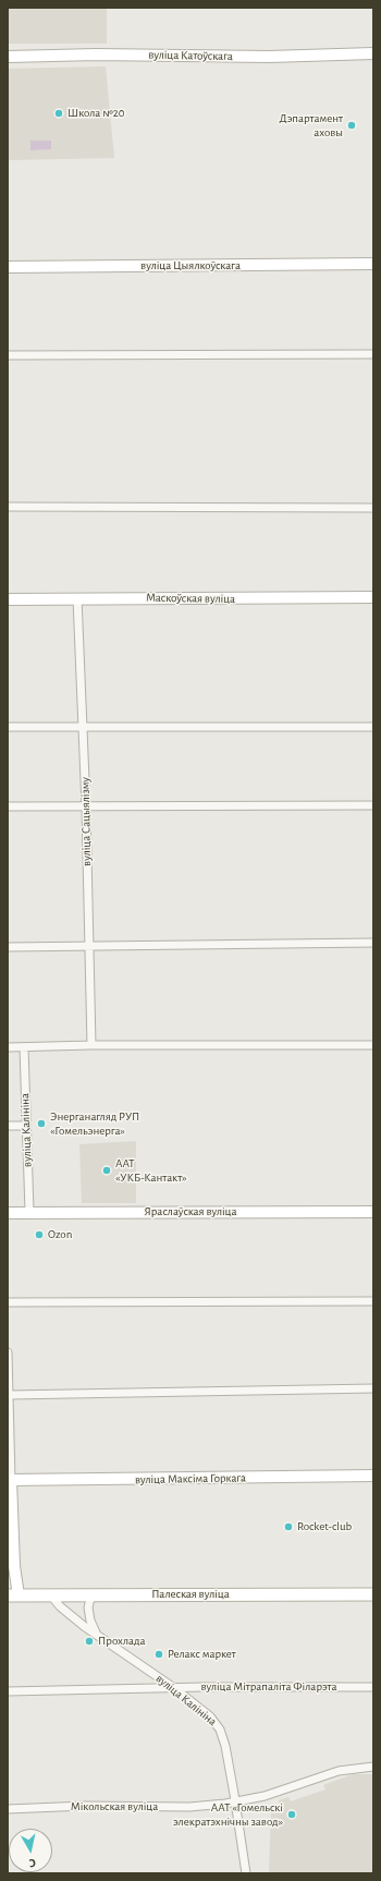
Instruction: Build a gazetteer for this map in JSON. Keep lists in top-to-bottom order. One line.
{"streets":{"main road":["Палеская вуліца"],"street":["вуліца Катоўскага","вуліца Цыялкоўскага","Маскоўская вуліца","вуліца Сацыялізму","вуліца Калініна","Яраслаўская вуліца","вуліца Максіма Горкага","вуліца Мітрапаліта Філарэта","Мікольская вуліца"]},"crossings":[["Маскоўская вуліца","вуліца Сацыялізму"],["вуліца Калініна","Яраслаўская вуліца"],["вуліца Калініна","Палеская вуліца"],["вуліца Калініна","вуліца Мітрапаліта Філарэта"],["вуліца Калініна","Мікольская вуліца"]],"places":["Школа №20","Дэпартамент аховы","Энерганагляд РУП «Гомельэнерга»","ААТ «УКБ-Кантакт»","Ozon","Rocket-club","Прохлада","Релакс маркет","ААТ «Гомельскі элекратэхнічны завод»"],"north":"bottom"}
